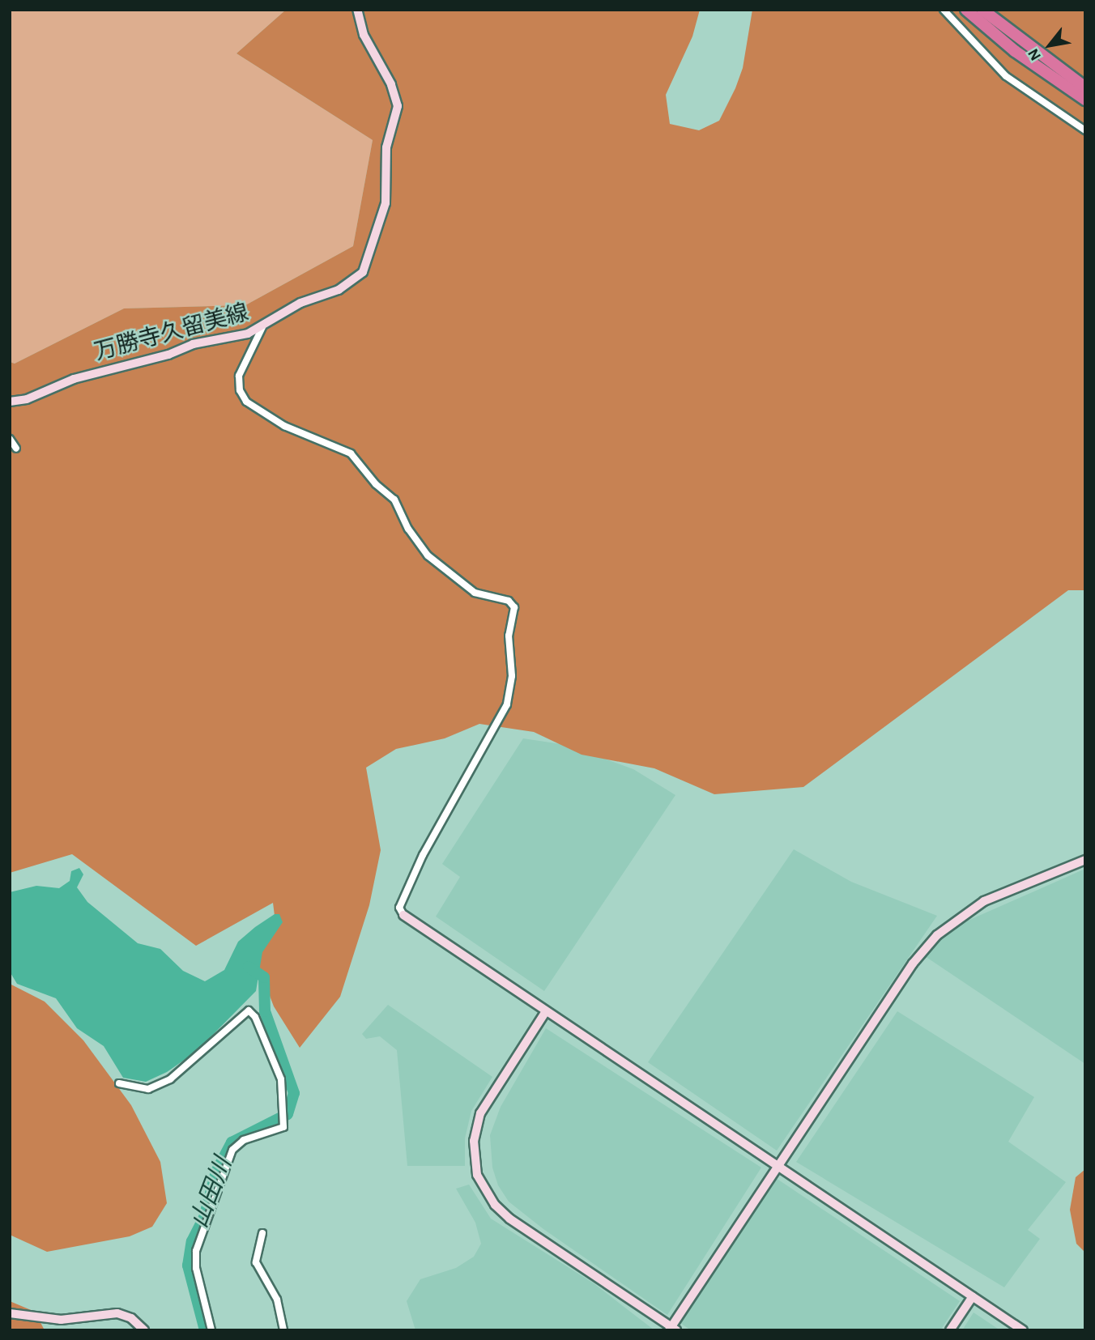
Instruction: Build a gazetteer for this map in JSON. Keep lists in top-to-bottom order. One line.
{"streets":{"street":["万勝寺久留美線"]},"water":["山田川"],"north":"bottom left"}
